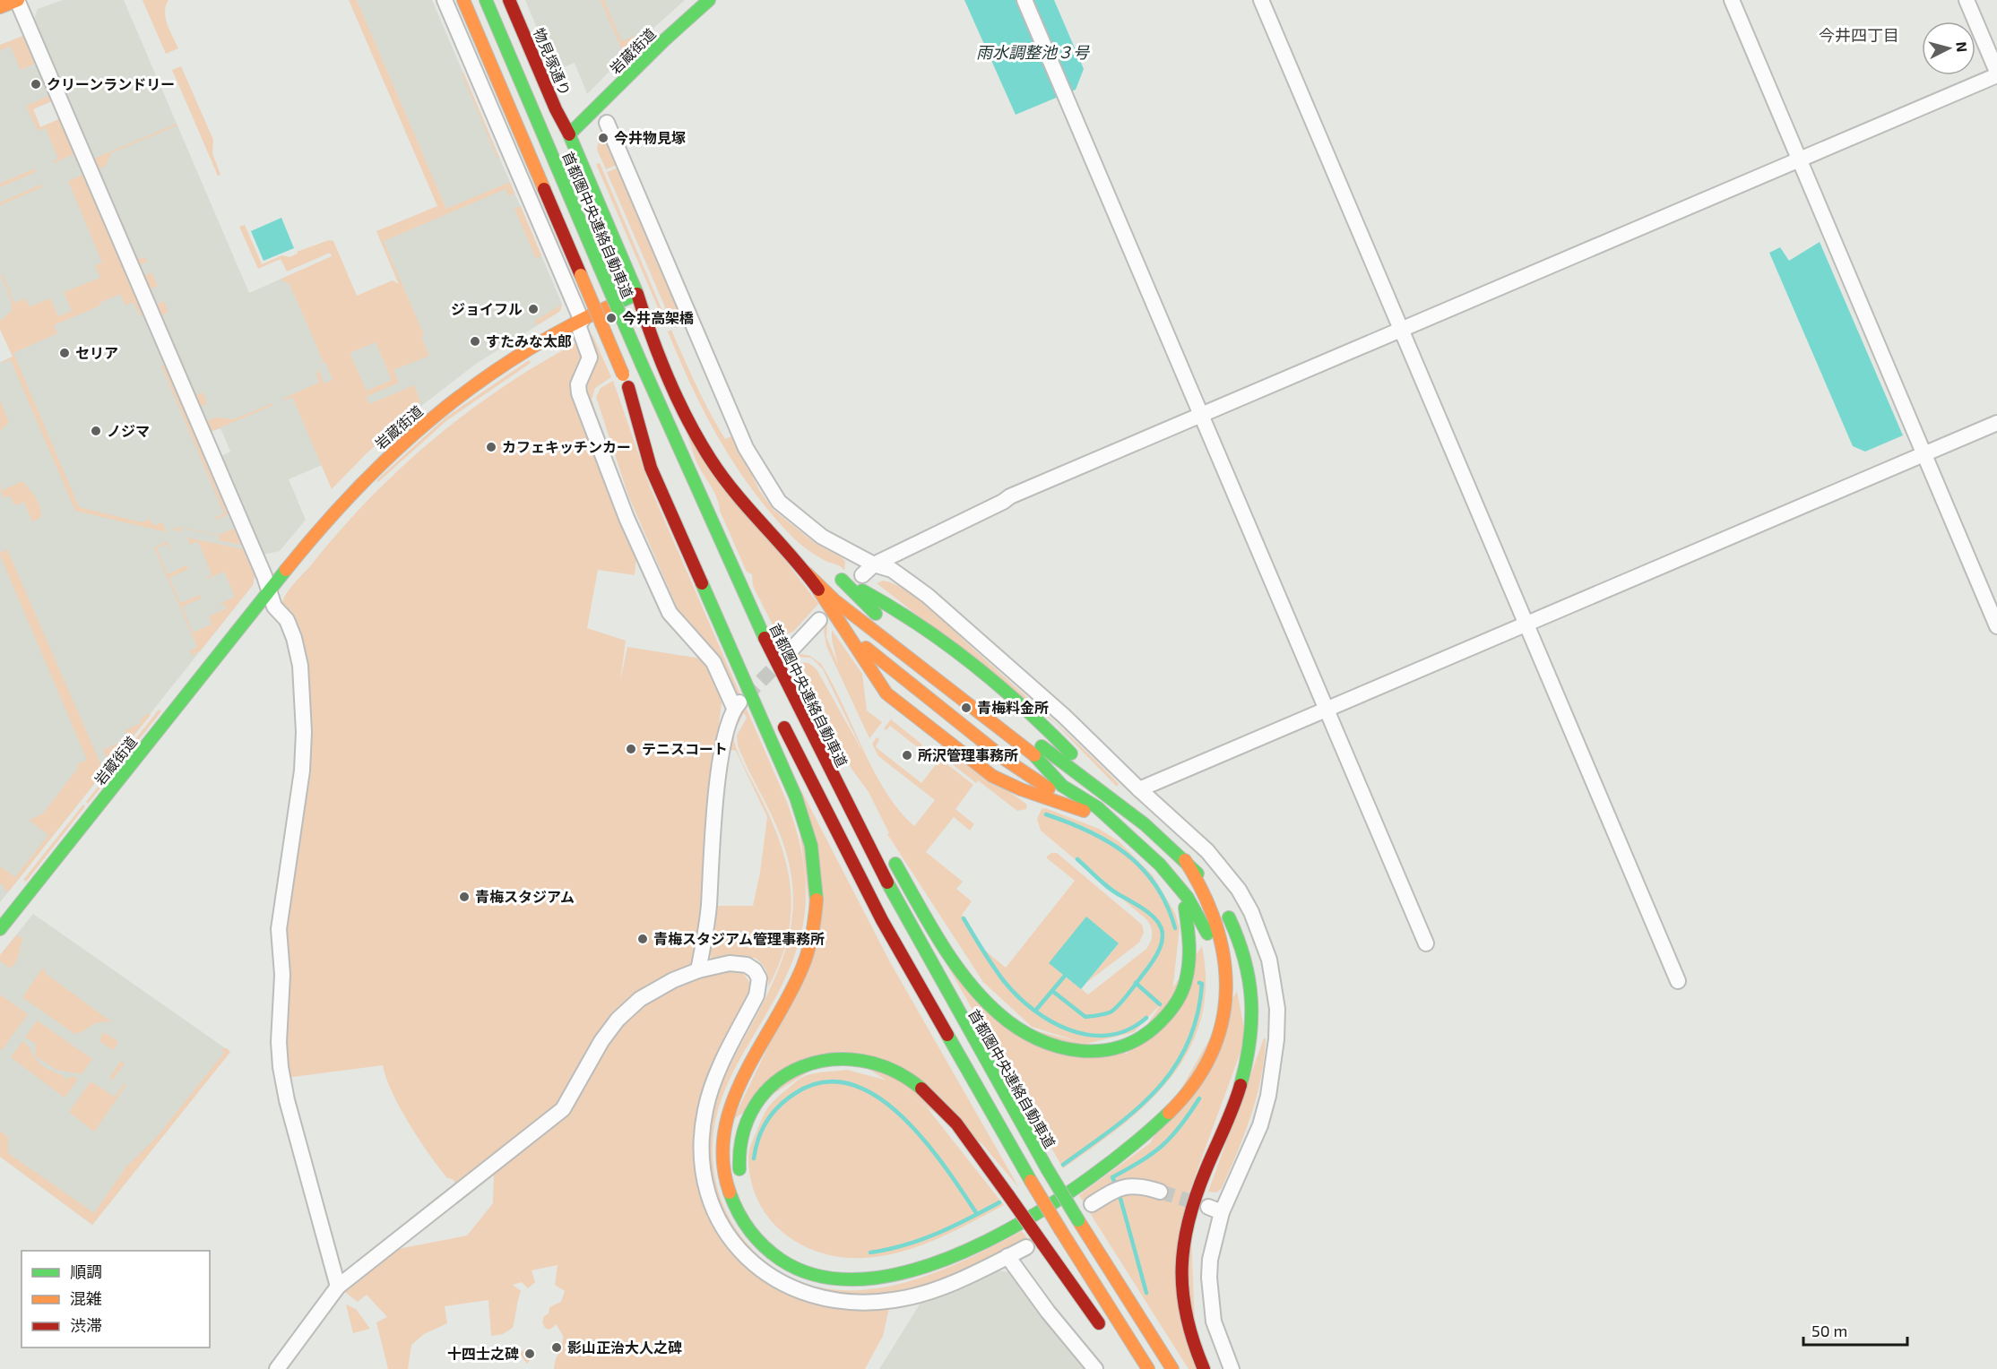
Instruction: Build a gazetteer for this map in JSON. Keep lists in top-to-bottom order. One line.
{"streets":{"main road":["岩蔵街道","物見塚通り","首都圏中央連絡自動車道"]},"crossings":[["岩蔵街道","物見塚通り"]],"districts":["今井四丁目"],"water":["雨水調整池３号"],"places":["クリーンランドリー","今井物見塚","ジョイフル","今井高架橋","すたみな太郎","セリア","ノジマ","カフェキッチンカー","青梅料金所","テニスコート","所沢管理事務所","青梅スタジアム","青梅スタジアム管理事務所","影山正治大人之碑","十四士之碑"],"legend":["順調","混雑","渋滞"],"scale_bar":"50 m","north":"right"}
